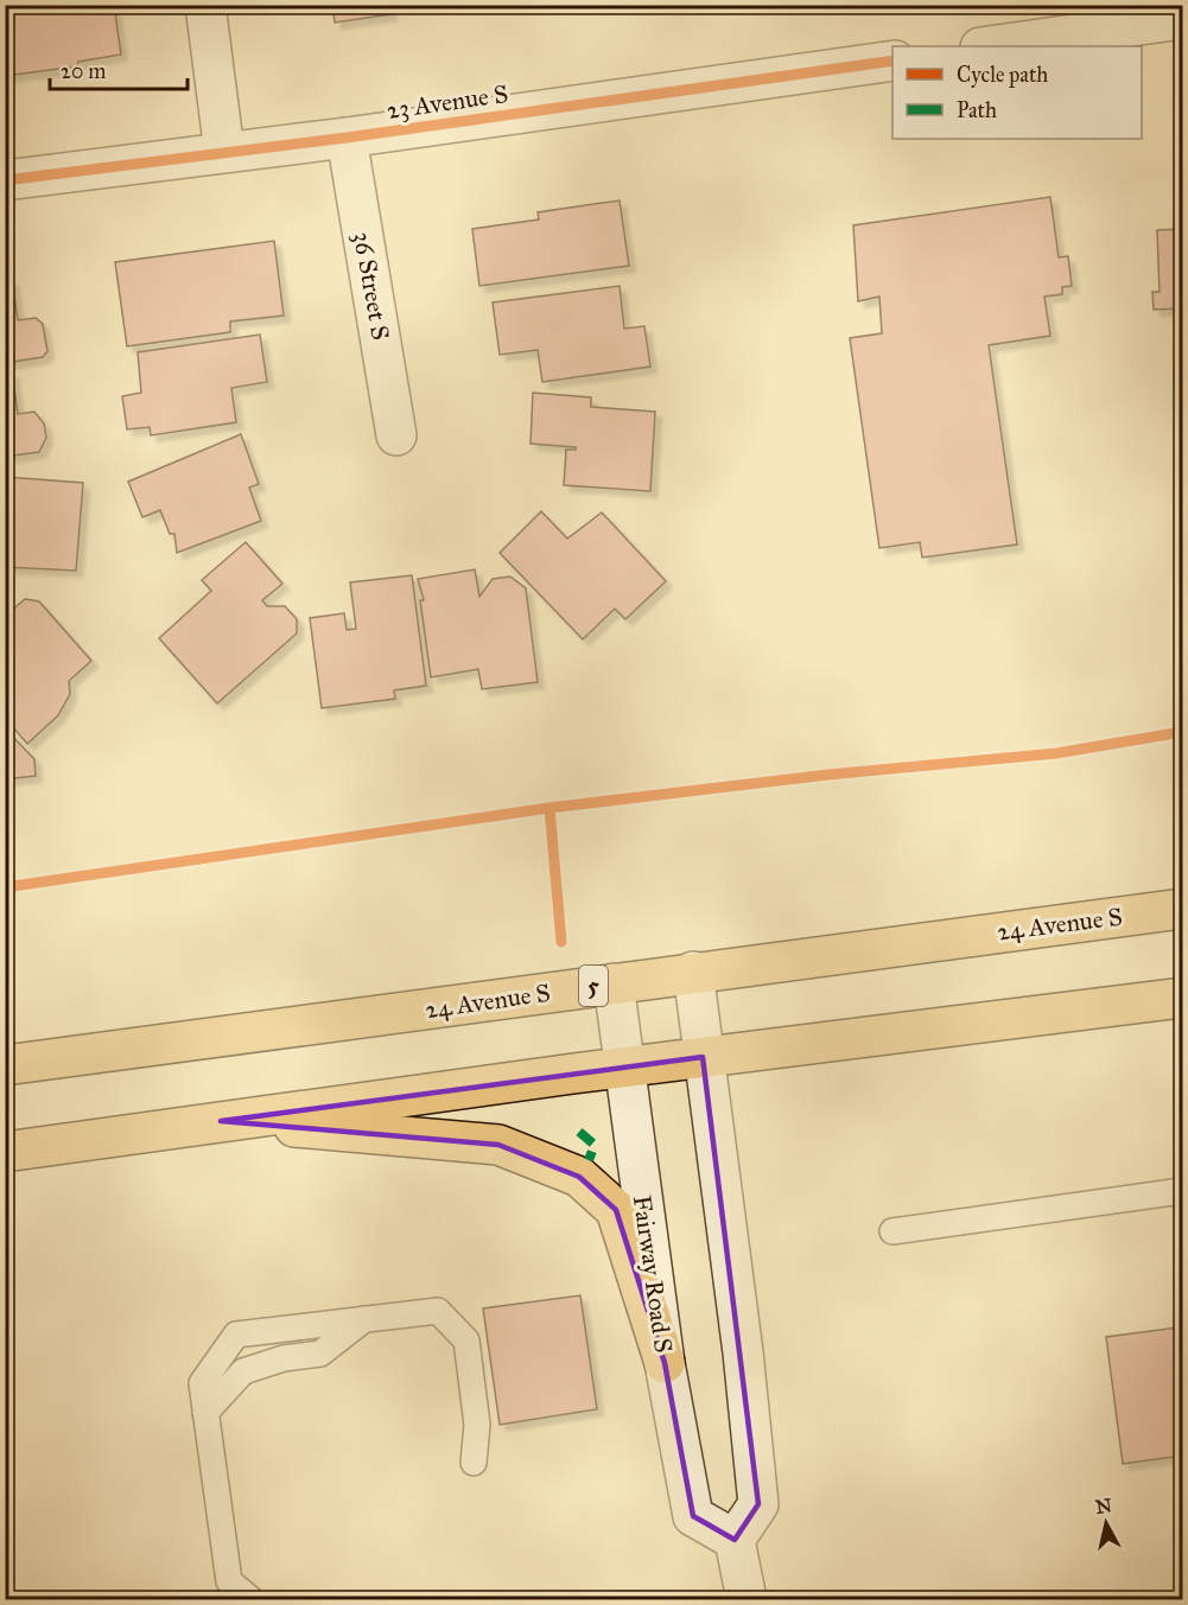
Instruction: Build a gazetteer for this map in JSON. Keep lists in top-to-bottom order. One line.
{"streets":{"main road":["24 Avenue S","5"],"street":["23 Avenue S","36 Street S","Fairway Road S"]},"crossings":[["23 Avenue S","36 Street S"],["24 Avenue S","Fairway Road S"]],"legend":["Cycle path","Path"],"scale_bar":"20 m","north":"top"}
